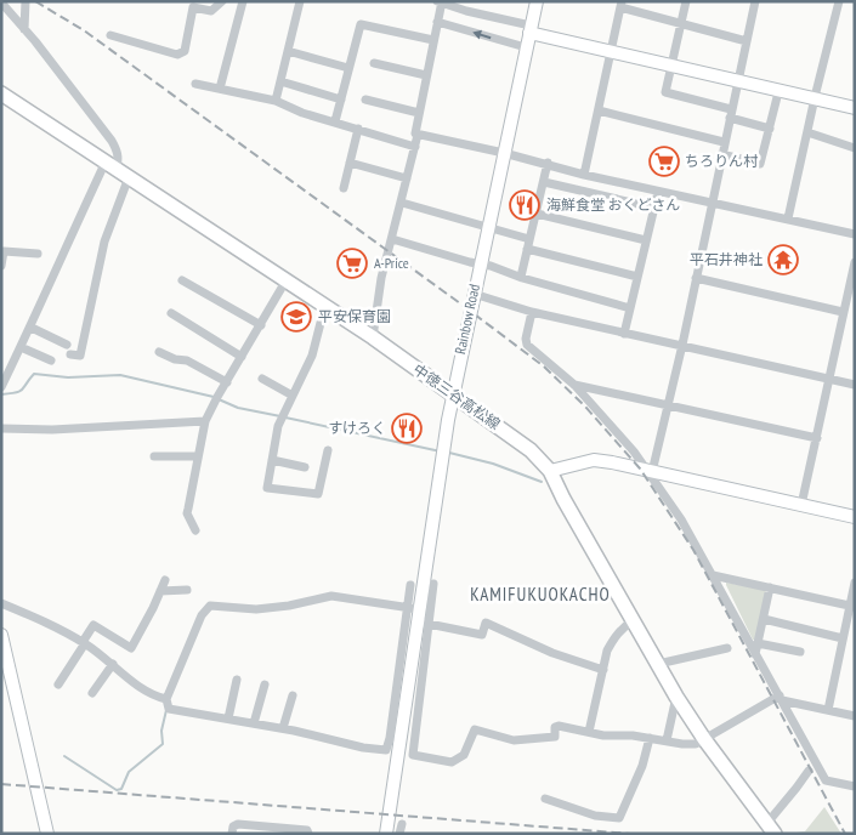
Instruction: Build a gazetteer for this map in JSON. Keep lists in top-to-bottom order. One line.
{"streets":{"main road":["中徳三谷高松線"],"street":["Rainbow Road"]},"crossings":[["Rainbow Road","中徳三谷高松線"]],"districts":["KAMIFUKUOKACHO"],"places":{"supermarket":["ちろりん村","A-Price"],"restaurant":["海鮮食堂 おくどさん","すけろく"],"temple":["平石井神社"],"school or university":["平安保育園"]}}
